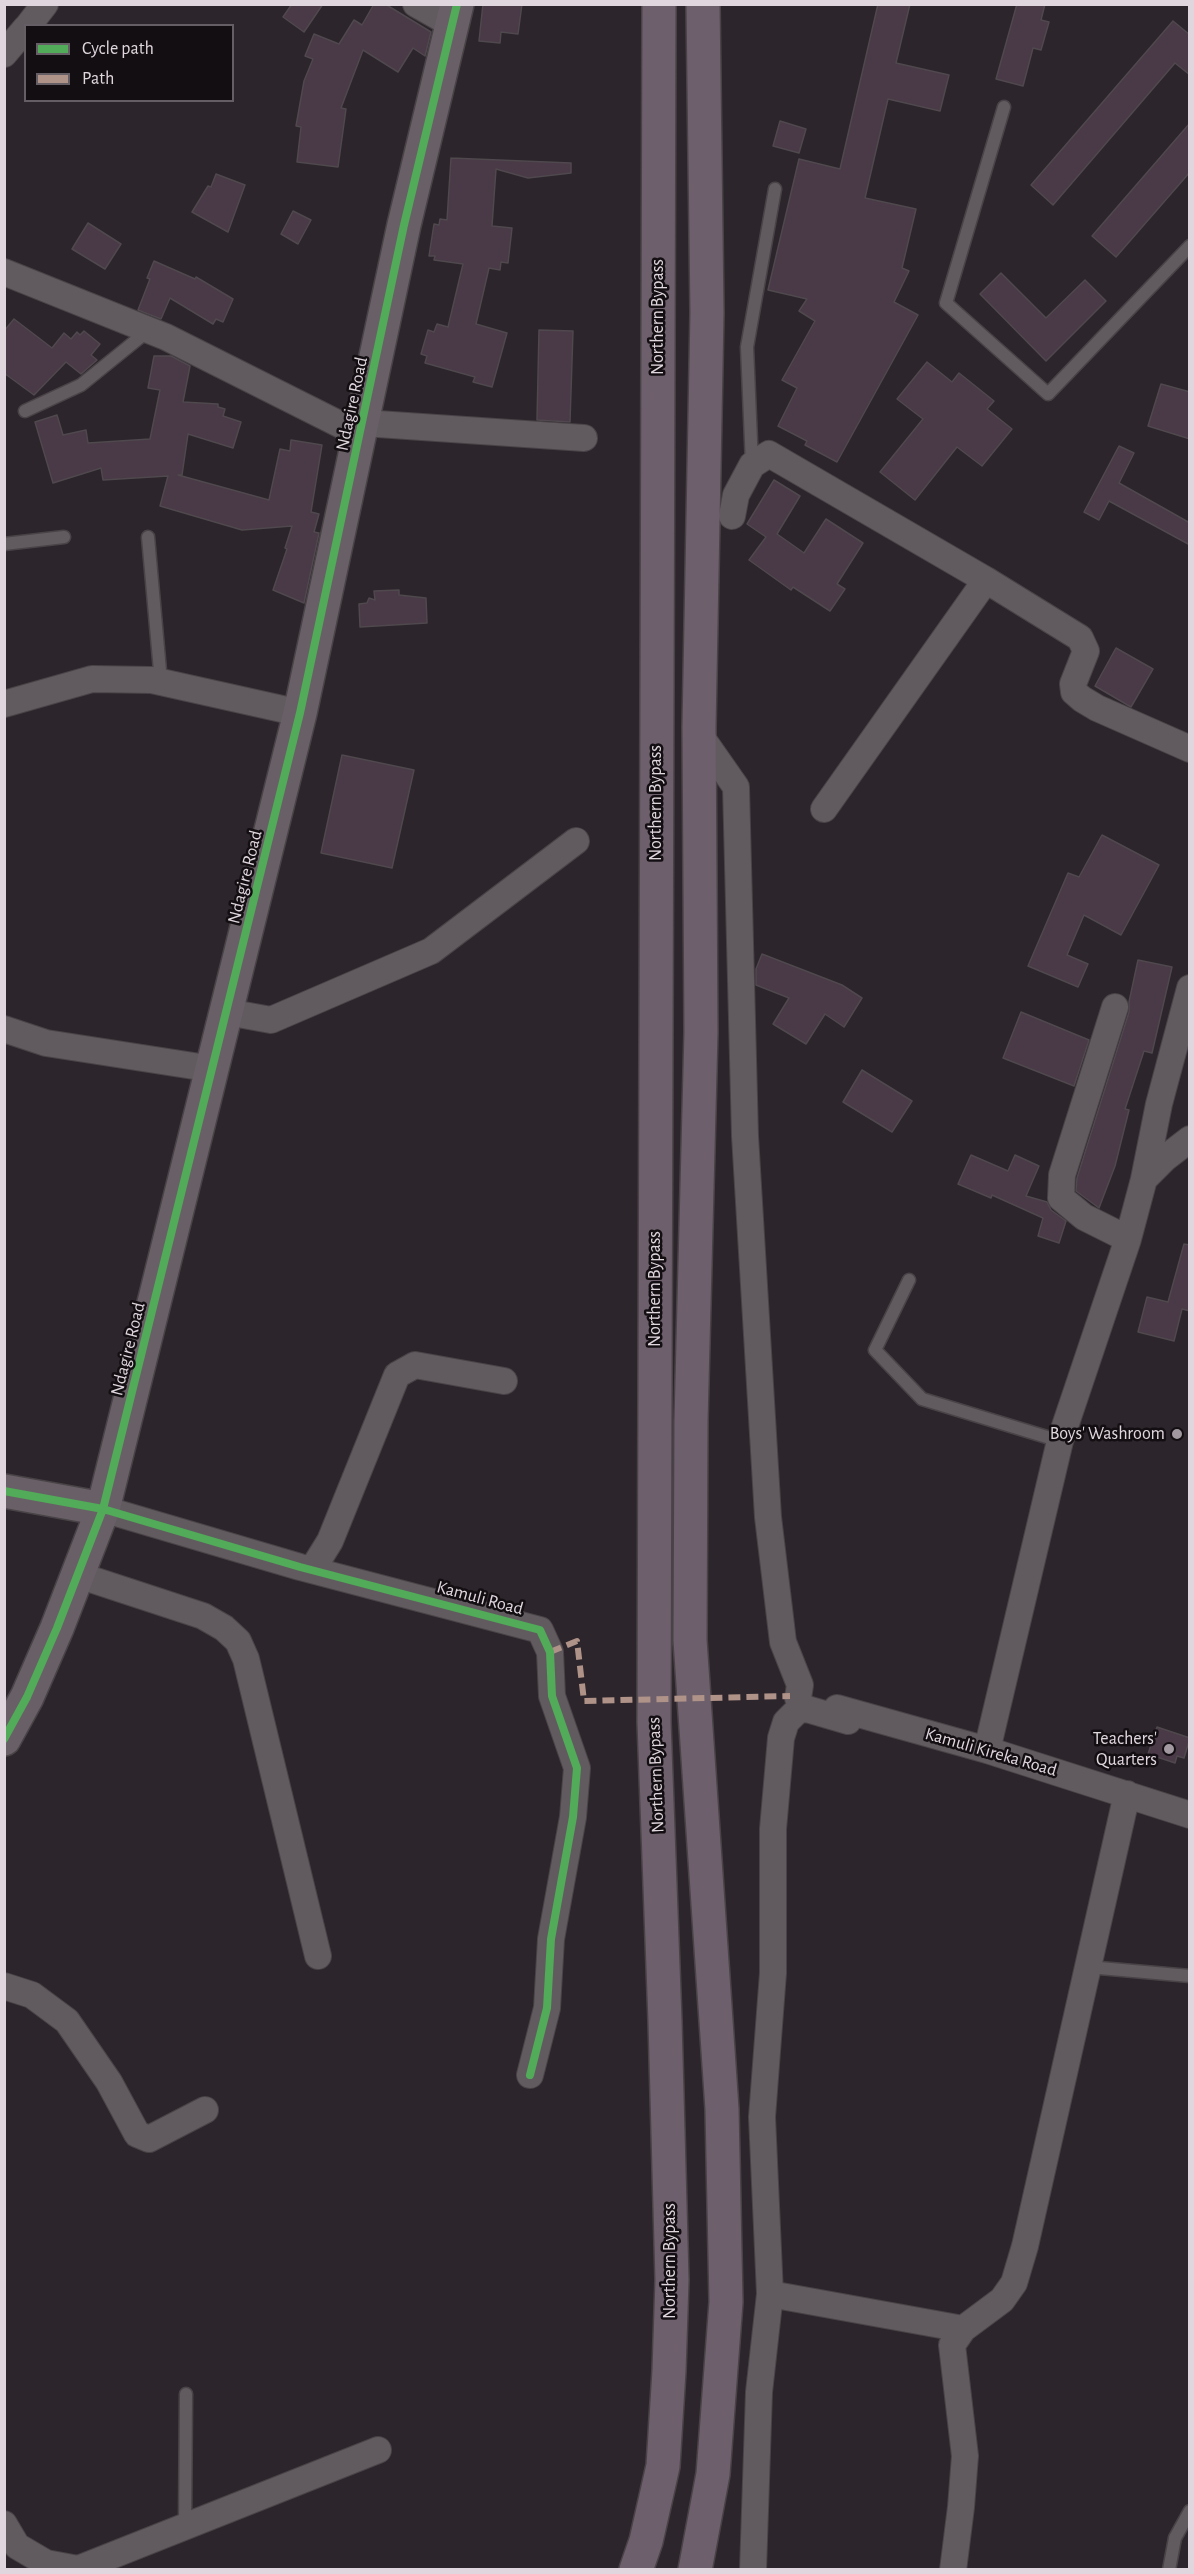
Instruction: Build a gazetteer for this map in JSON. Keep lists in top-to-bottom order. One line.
{"streets":{"highway":["Northern Bypass"],"street":["Ndagire Road","Kamuli Road","Kamuli Kireka Road"]},"crossings":[["Northern Bypass","Kamuli Kireka Road"],["Ndagire Road","Kamuli Road"]],"places":["Boys' Washroom","Teachers' Quarters"],"legend":["Cycle path","Path"]}
